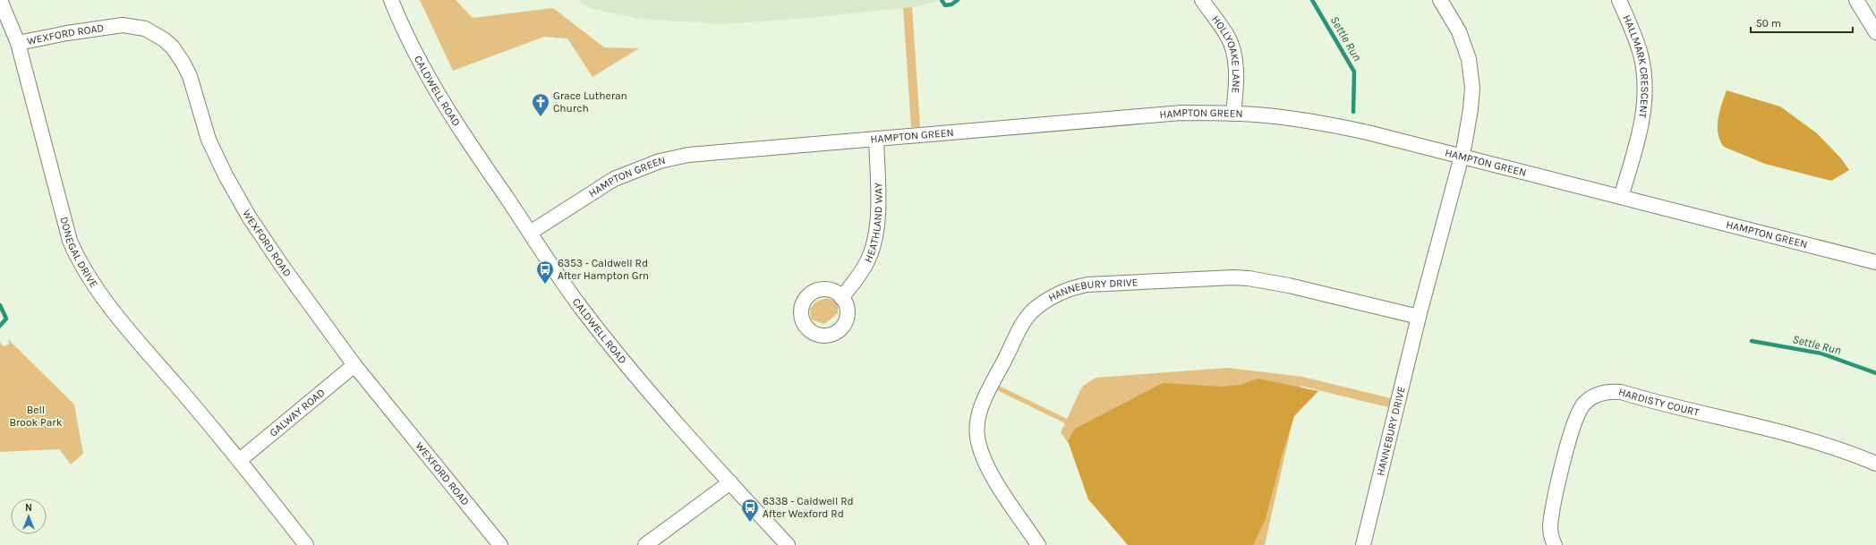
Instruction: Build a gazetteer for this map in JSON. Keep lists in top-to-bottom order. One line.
{"streets":{"street":["WEXFORD ROAD","HOLLYOAKE LANE","HALLMARK CRESCENT","CALDWELL ROAD","HAMPTON GREEN","HEATHLAND WAY","DONEGAL DRIVE","HANNEBURY DRIVE","HARDISTY COURT","GALWAY ROAD"]},"crossings":[["WEXFORD ROAD","DONEGAL DRIVE"],["WEXFORD ROAD","GALWAY ROAD"],["HOLLYOAKE LANE","HAMPTON GREEN"],["HALLMARK CRESCENT","HAMPTON GREEN"],["CALDWELL ROAD","HAMPTON GREEN"],["HAMPTON GREEN","HEATHLAND WAY"],["HAMPTON GREEN","HANNEBURY DRIVE"],["DONEGAL DRIVE","GALWAY ROAD"]],"water":["Settle Run"],"parks":["Bell Brook Park"],"places":{"church":["Grace Lutheran Church"],"bus stop":["6353 - Caldwell Rd After Hampton Grn","6338 - Caldwell Rd After Wexford Rd"]},"scale_bar":"50 m","north":"top"}
